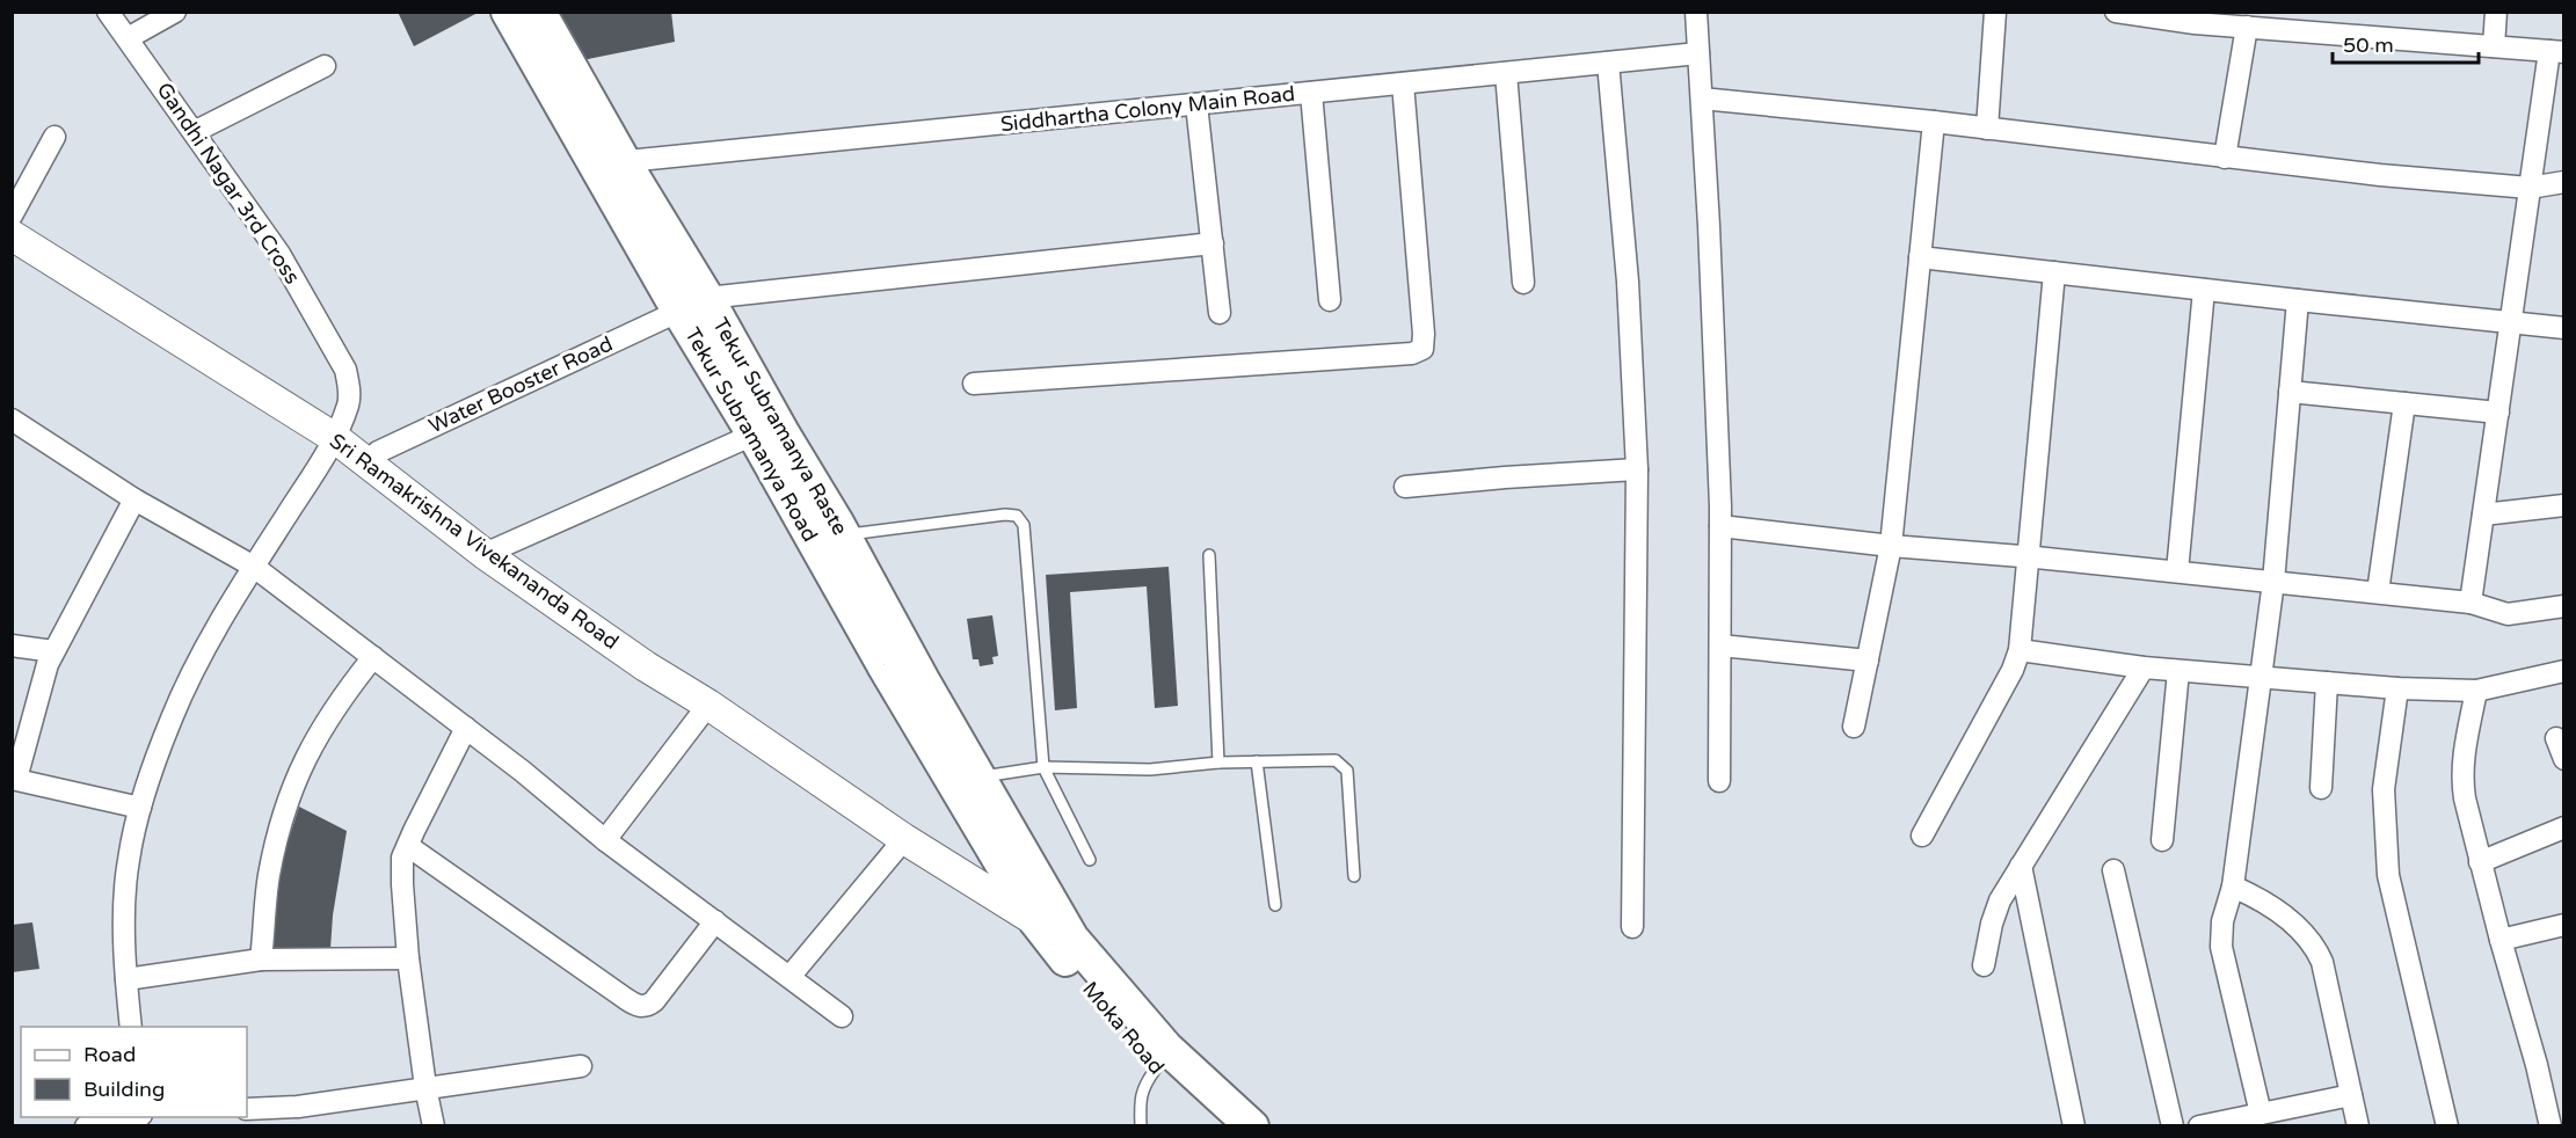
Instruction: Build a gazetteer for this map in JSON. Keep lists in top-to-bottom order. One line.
{"streets":{"main road":["Tekur Subramanya Raste","Tekur Subramanya Road","Sri Ramakrishna Vivekananda Road","Moka Road"],"street":["Siddhartha Colony Main Road","Gandhi Nagar 3rd Cross","Water Booster Road"]},"crossings":[["Siddhartha Colony Main Road","Tekur Subramanya Road"],["Gandhi Nagar 3rd Cross","Sri Ramakrishna Vivekananda Road"],["Water Booster Road","Tekur Subramanya Raste"],["Water Booster Road","Tekur Subramanya Road"],["Water Booster Road","Sri Ramakrishna Vivekananda Road"],["Tekur Subramanya Raste","Tekur Subramanya Road"],["Tekur Subramanya Raste","Moka Road"],["Tekur Subramanya Road","Moka Road"],["Sri Ramakrishna Vivekananda Road","Moka Road"]],"legend":["Road","Building"],"scale_bar":"50 m"}
